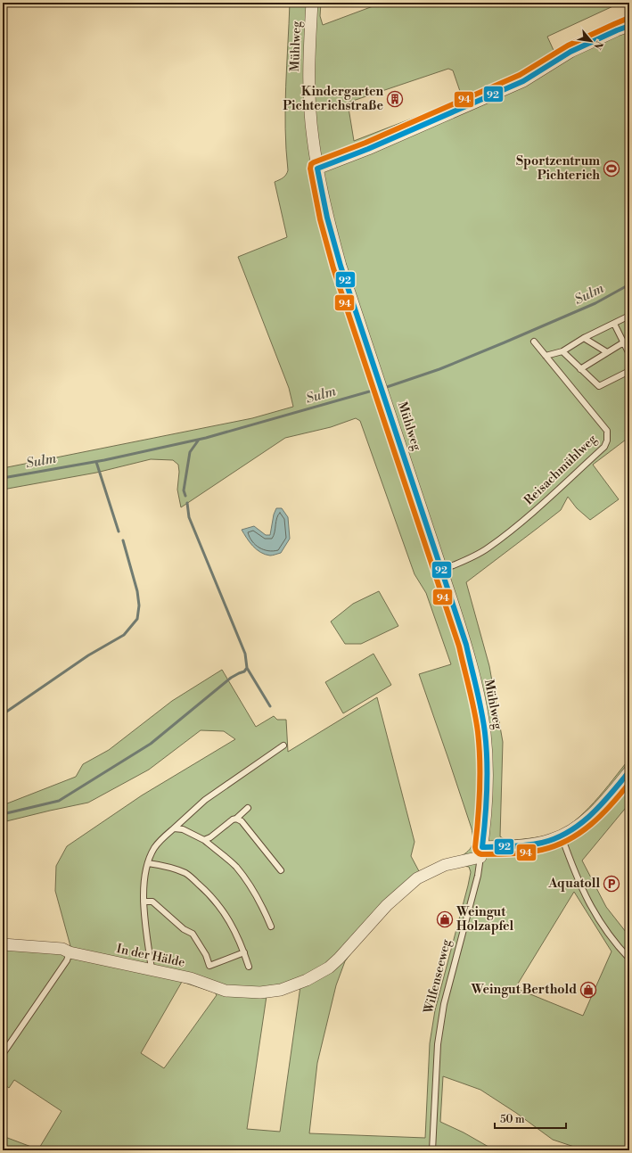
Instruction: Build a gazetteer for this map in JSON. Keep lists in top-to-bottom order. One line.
{"streets":{"street":["Mühlweg","In der Hälde"],"lane":["Reisachmühlweg","Wilfenseeweg"]},"crossings":[["Mühlweg","Reisachmühlweg"],["Mühlweg","In der Hälde"],["Mühlweg","Wilfenseeweg"],["In der Hälde","Wilfenseeweg"]],"water":["Sulm"],"places":{"building":["Kindergarten Pichterichstraße"],"sports":["Sportzentrum Pichterich"],"parking":["Aquatoll"],"shop":["Weingut Holzapfel","Weingut Berthold"]},"lines":["transit line 94","transit line 92"],"scale_bar":"50 m","north":"bottom right"}
